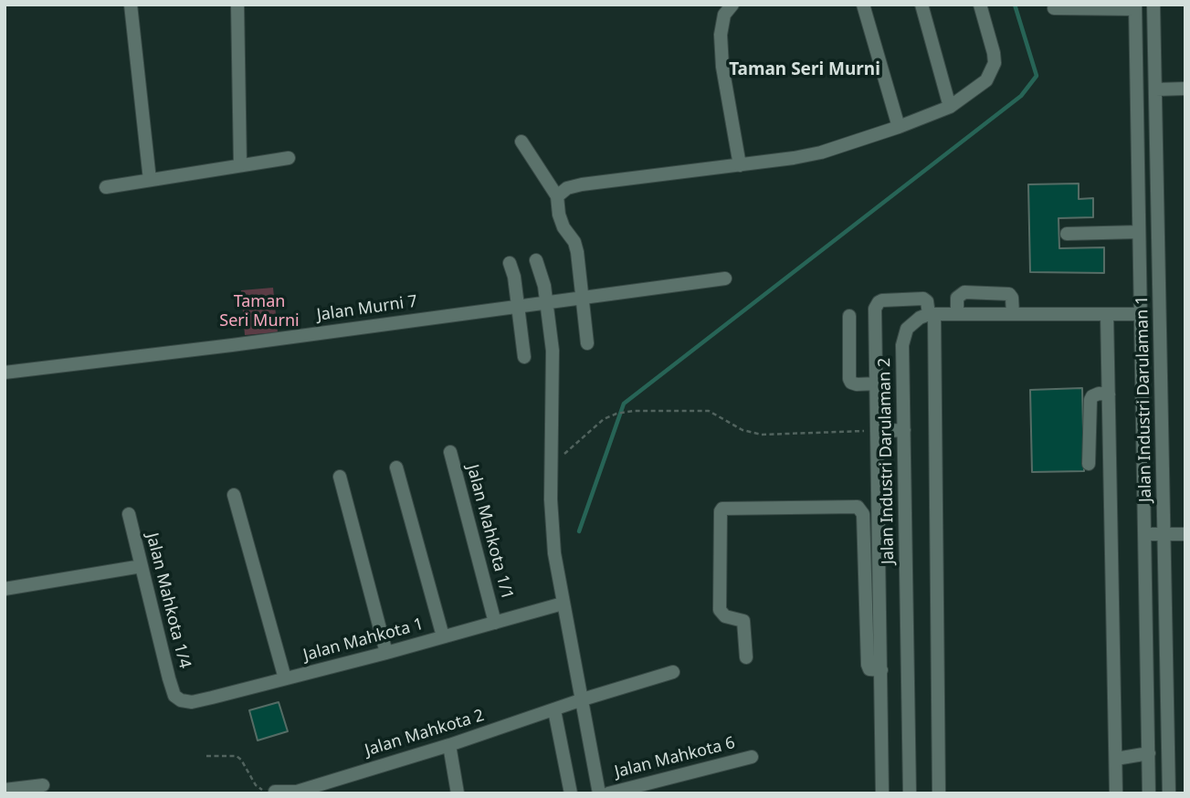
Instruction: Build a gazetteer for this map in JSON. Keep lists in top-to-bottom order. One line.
{"streets":{"street":["Jalan Murni 7","Jalan Industri Darulaman 1","Jalan Industri Darulaman 2","Jalan Mahkota 1/1","Jalan Mahkota 1/4","Jalan Mahkota 1","Jalan Mahkota 2","Jalan Mahkota 6"]},"crossings":[["Jalan Mahkota 1/1","Jalan Mahkota 1"],["Jalan Mahkota 1/4","Jalan Mahkota 1"]],"districts":["Taman Seri Murni"],"parks":["Taman Seri Murni"]}
